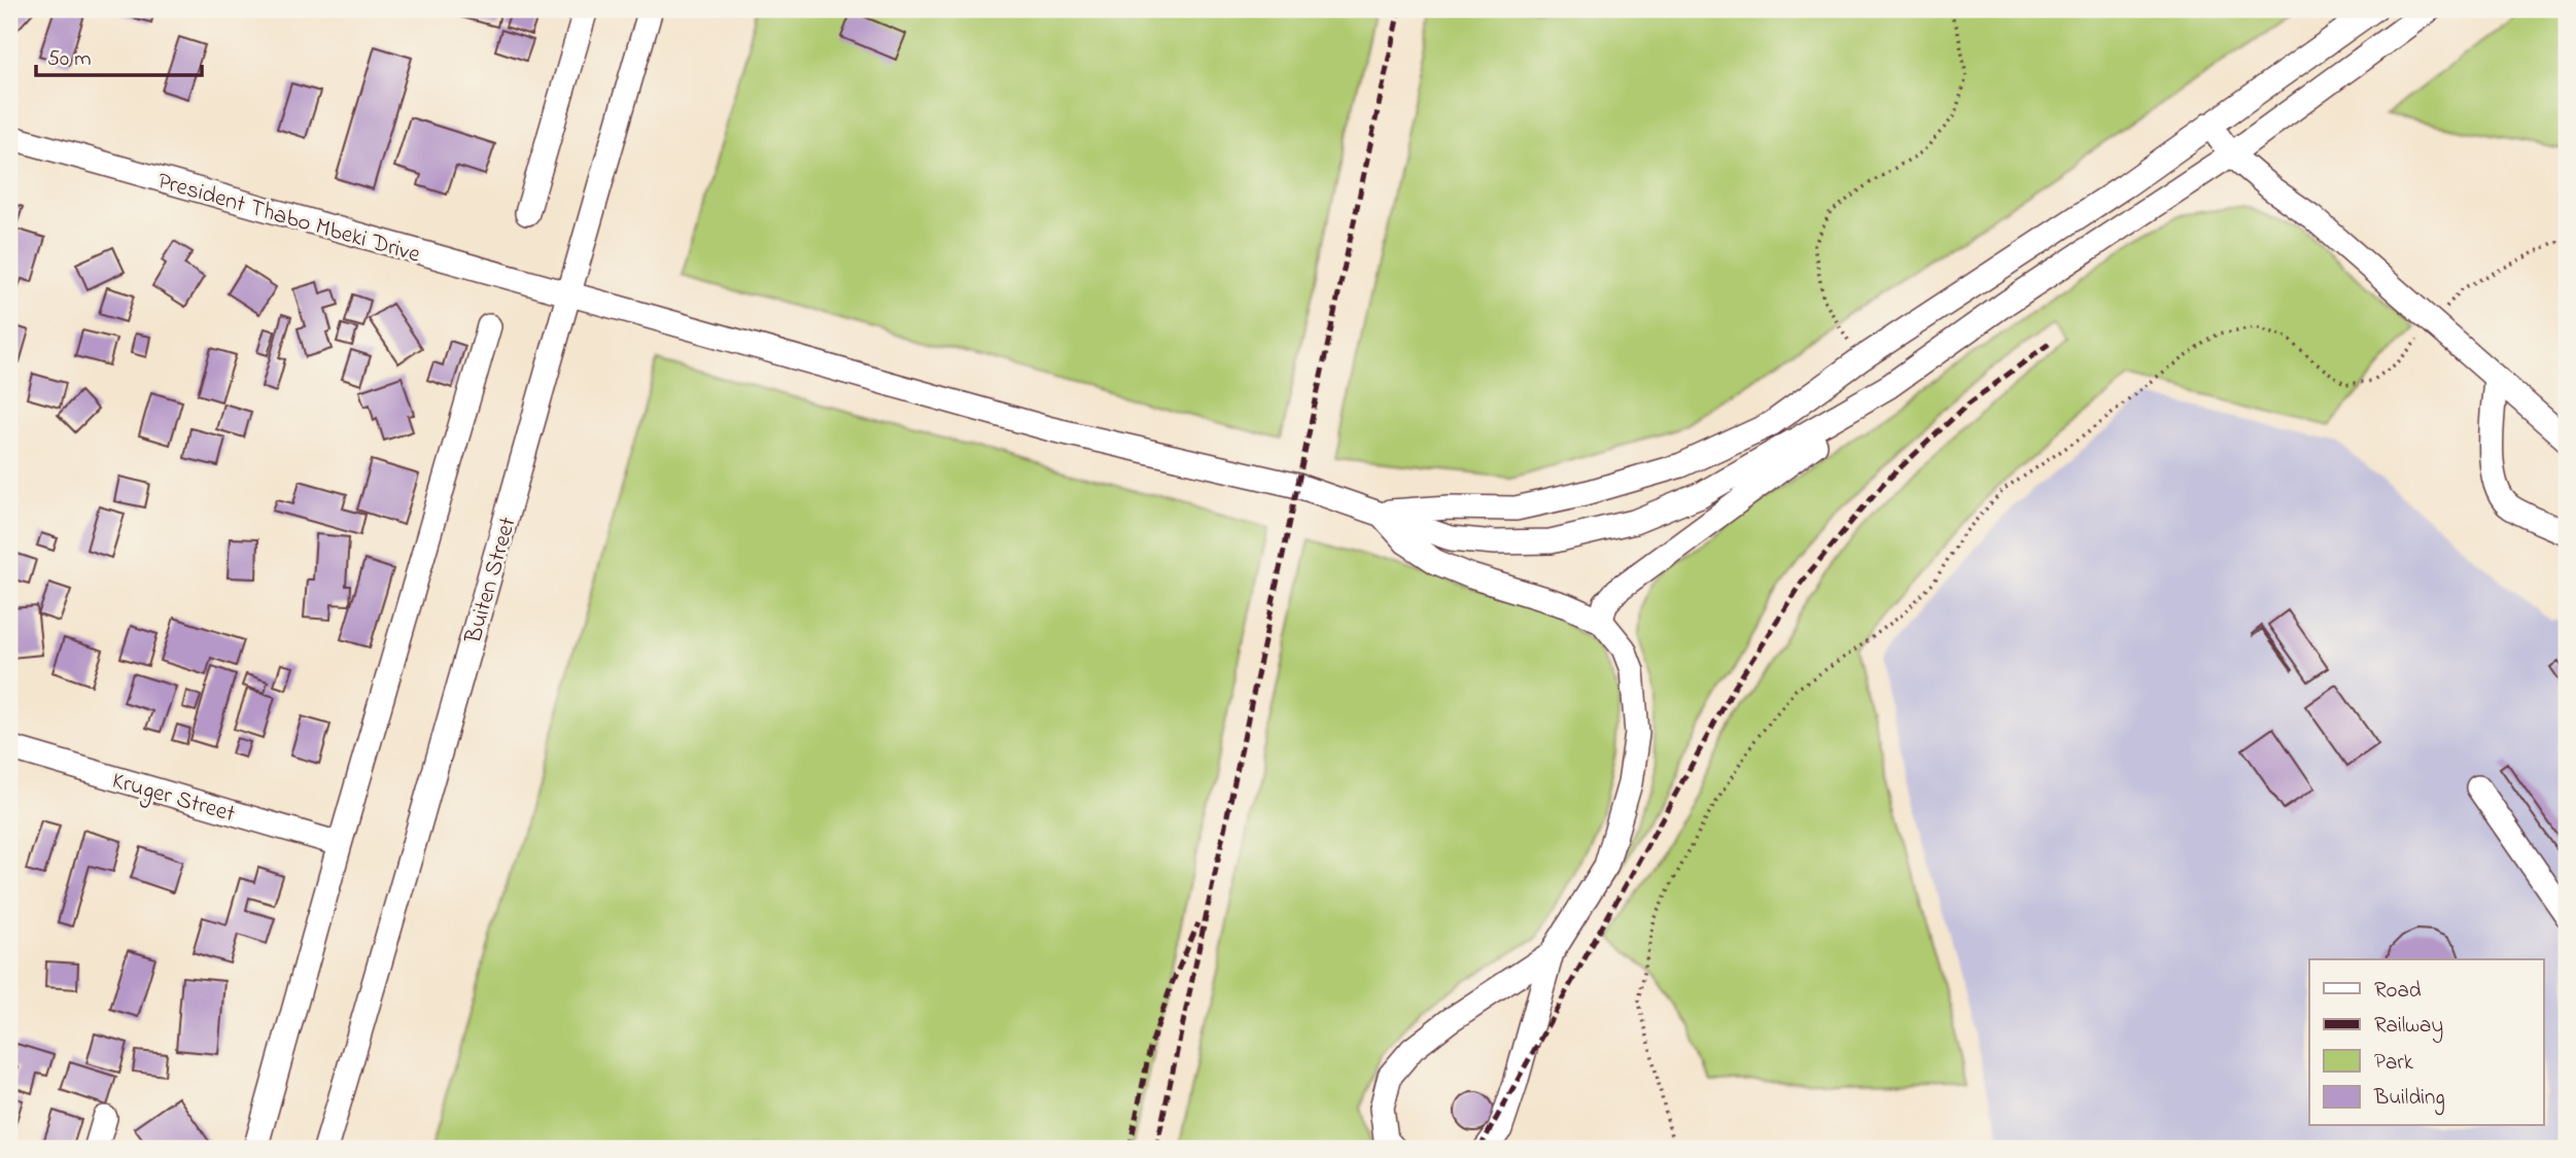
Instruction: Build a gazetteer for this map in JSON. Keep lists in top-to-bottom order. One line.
{"streets":{"street":["President Thabo Mbeki Drive","Buiten Street","Kruger Street"]},"crossings":[["President Thabo Mbeki Drive","Buiten Street"]],"legend":["Road","Railway","Park","Building"],"scale_bar":"50 m"}
